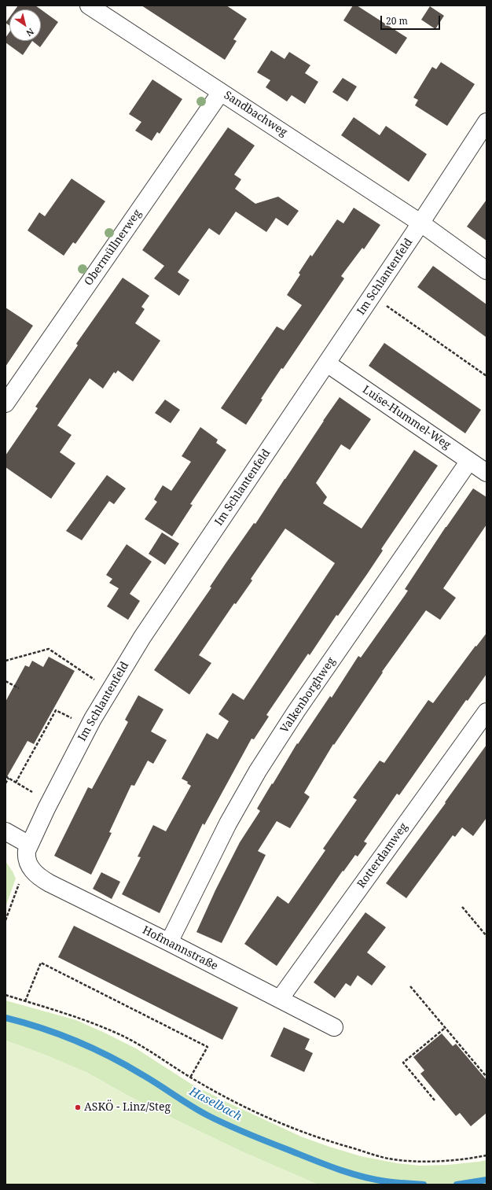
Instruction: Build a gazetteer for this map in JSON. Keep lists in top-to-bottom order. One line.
{"streets":{"street":["Sandbachweg","Obermüllnerweg","Im Schlantenfeld","Luise-Hummel-Weg","Valkenborghweg","Rotterdamweg","Hofmannstraße"]},"crossings":[["Sandbachweg","Obermüllnerweg"],["Sandbachweg","Im Schlantenfeld"],["Im Schlantenfeld","Luise-Hummel-Weg"],["Im Schlantenfeld","Hofmannstraße"],["Luise-Hummel-Weg","Valkenborghweg"],["Valkenborghweg","Hofmannstraße"],["Rotterdamweg","Hofmannstraße"]],"water":["Haselbach"],"places":["ASKÖ - Linz/Steg"],"scale_bar":"20 m","north":"bottom right"}
